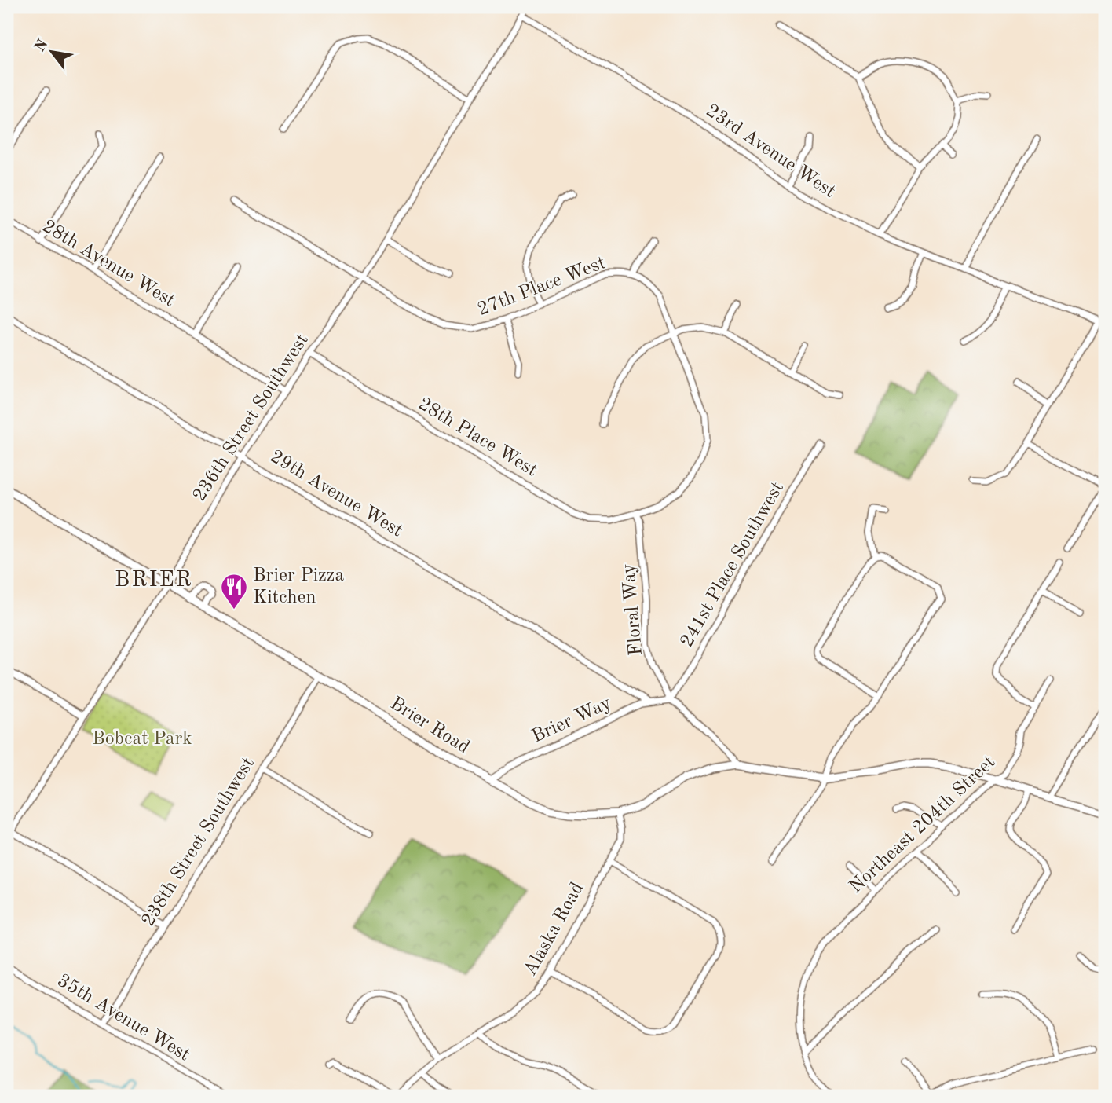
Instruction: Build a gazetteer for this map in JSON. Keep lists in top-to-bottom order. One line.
{"streets":{"main road":["Brier Road"],"street":["23rd Avenue West","28th Avenue West","27th Place West","236th Street Southwest","28th Place West","29th Avenue West","241st Place Southwest","Floral Way","Brier Way","Northeast 204th Street","238th Street Southwest","Alaska Road","35th Avenue West"]},"crossings":[["23rd Avenue West","236th Street Southwest"],["28th Avenue West","236th Street Southwest"],["27th Place West","236th Street Southwest"],["27th Place West","28th Place West"],["27th Place West","Floral Way"],["236th Street Southwest","28th Place West"],["236th Street Southwest","29th Avenue West"],["236th Street Southwest","Brier Road"],["28th Place West","Floral Way"],["29th Avenue West","Brier Way"],["241st Place Southwest","Floral Way"],["241st Place Southwest","Brier Way"],["Floral Way","Brier Way"],["Brier Way","Brier Road"],["Brier Road","Northeast 204th Street"],["Brier Road","238th Street Southwest"],["Brier Road","Alaska Road"],["238th Street Southwest","35th Avenue West"]],"districts":["BRIER"],"parks":["Bobcat Park"],"places":{"restaurant":["Brier Pizza Kitchen"]},"north":"top left"}
